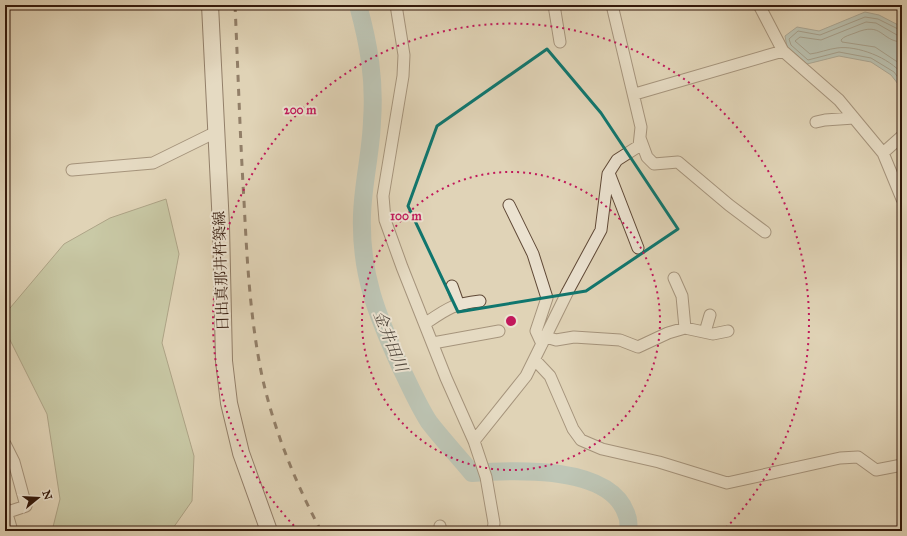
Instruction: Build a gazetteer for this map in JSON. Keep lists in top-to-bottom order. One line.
{"streets":{"main road":["日出真那井杵築線"]},"water":["金井田川"],"north":"right","rings":["200 m","100 m"]}
